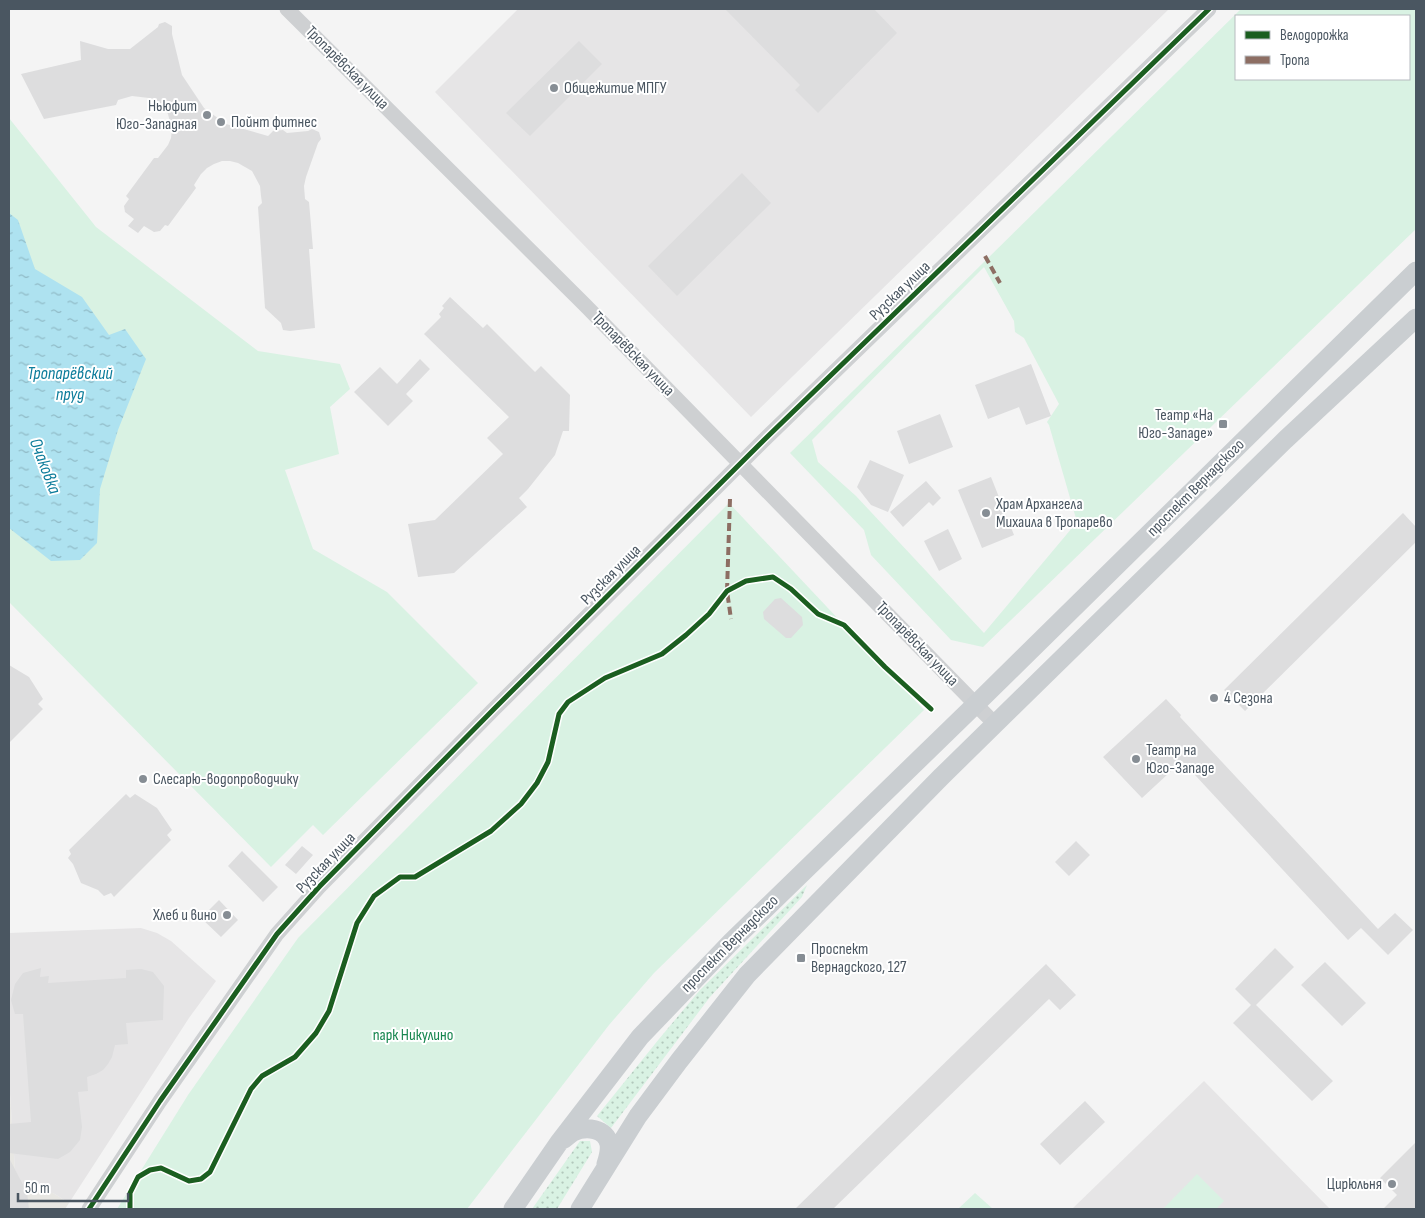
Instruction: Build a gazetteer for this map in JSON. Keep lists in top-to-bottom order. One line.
{"streets":{"main road":["проспект Вернадского"],"street":["Тропарёвская улица","Рузская улица"]},"crossings":[["Тропарёвская улица","Рузская улица"],["Тропарёвская улица","проспект Вернадского"]],"water":["Тропарёвский пруд","Очаковка"],"parks":["парк Никулино"],"places":{"other":["Общежитие МПГУ","Ньюфит Юго-Западная","Пойнт фитнес","Храм Архангела Михаила в Тропарево","4 Сезона","Театр на Юго-Западе","Слесарю-водопроводчику","Хлеб и вино","Цирюльня"],"transit":["Театр «На Юго-Западе»","Проспект Вернадского, 127"]},"legend":["Велодорожка","Тропа"],"scale_bar":"50 m"}
